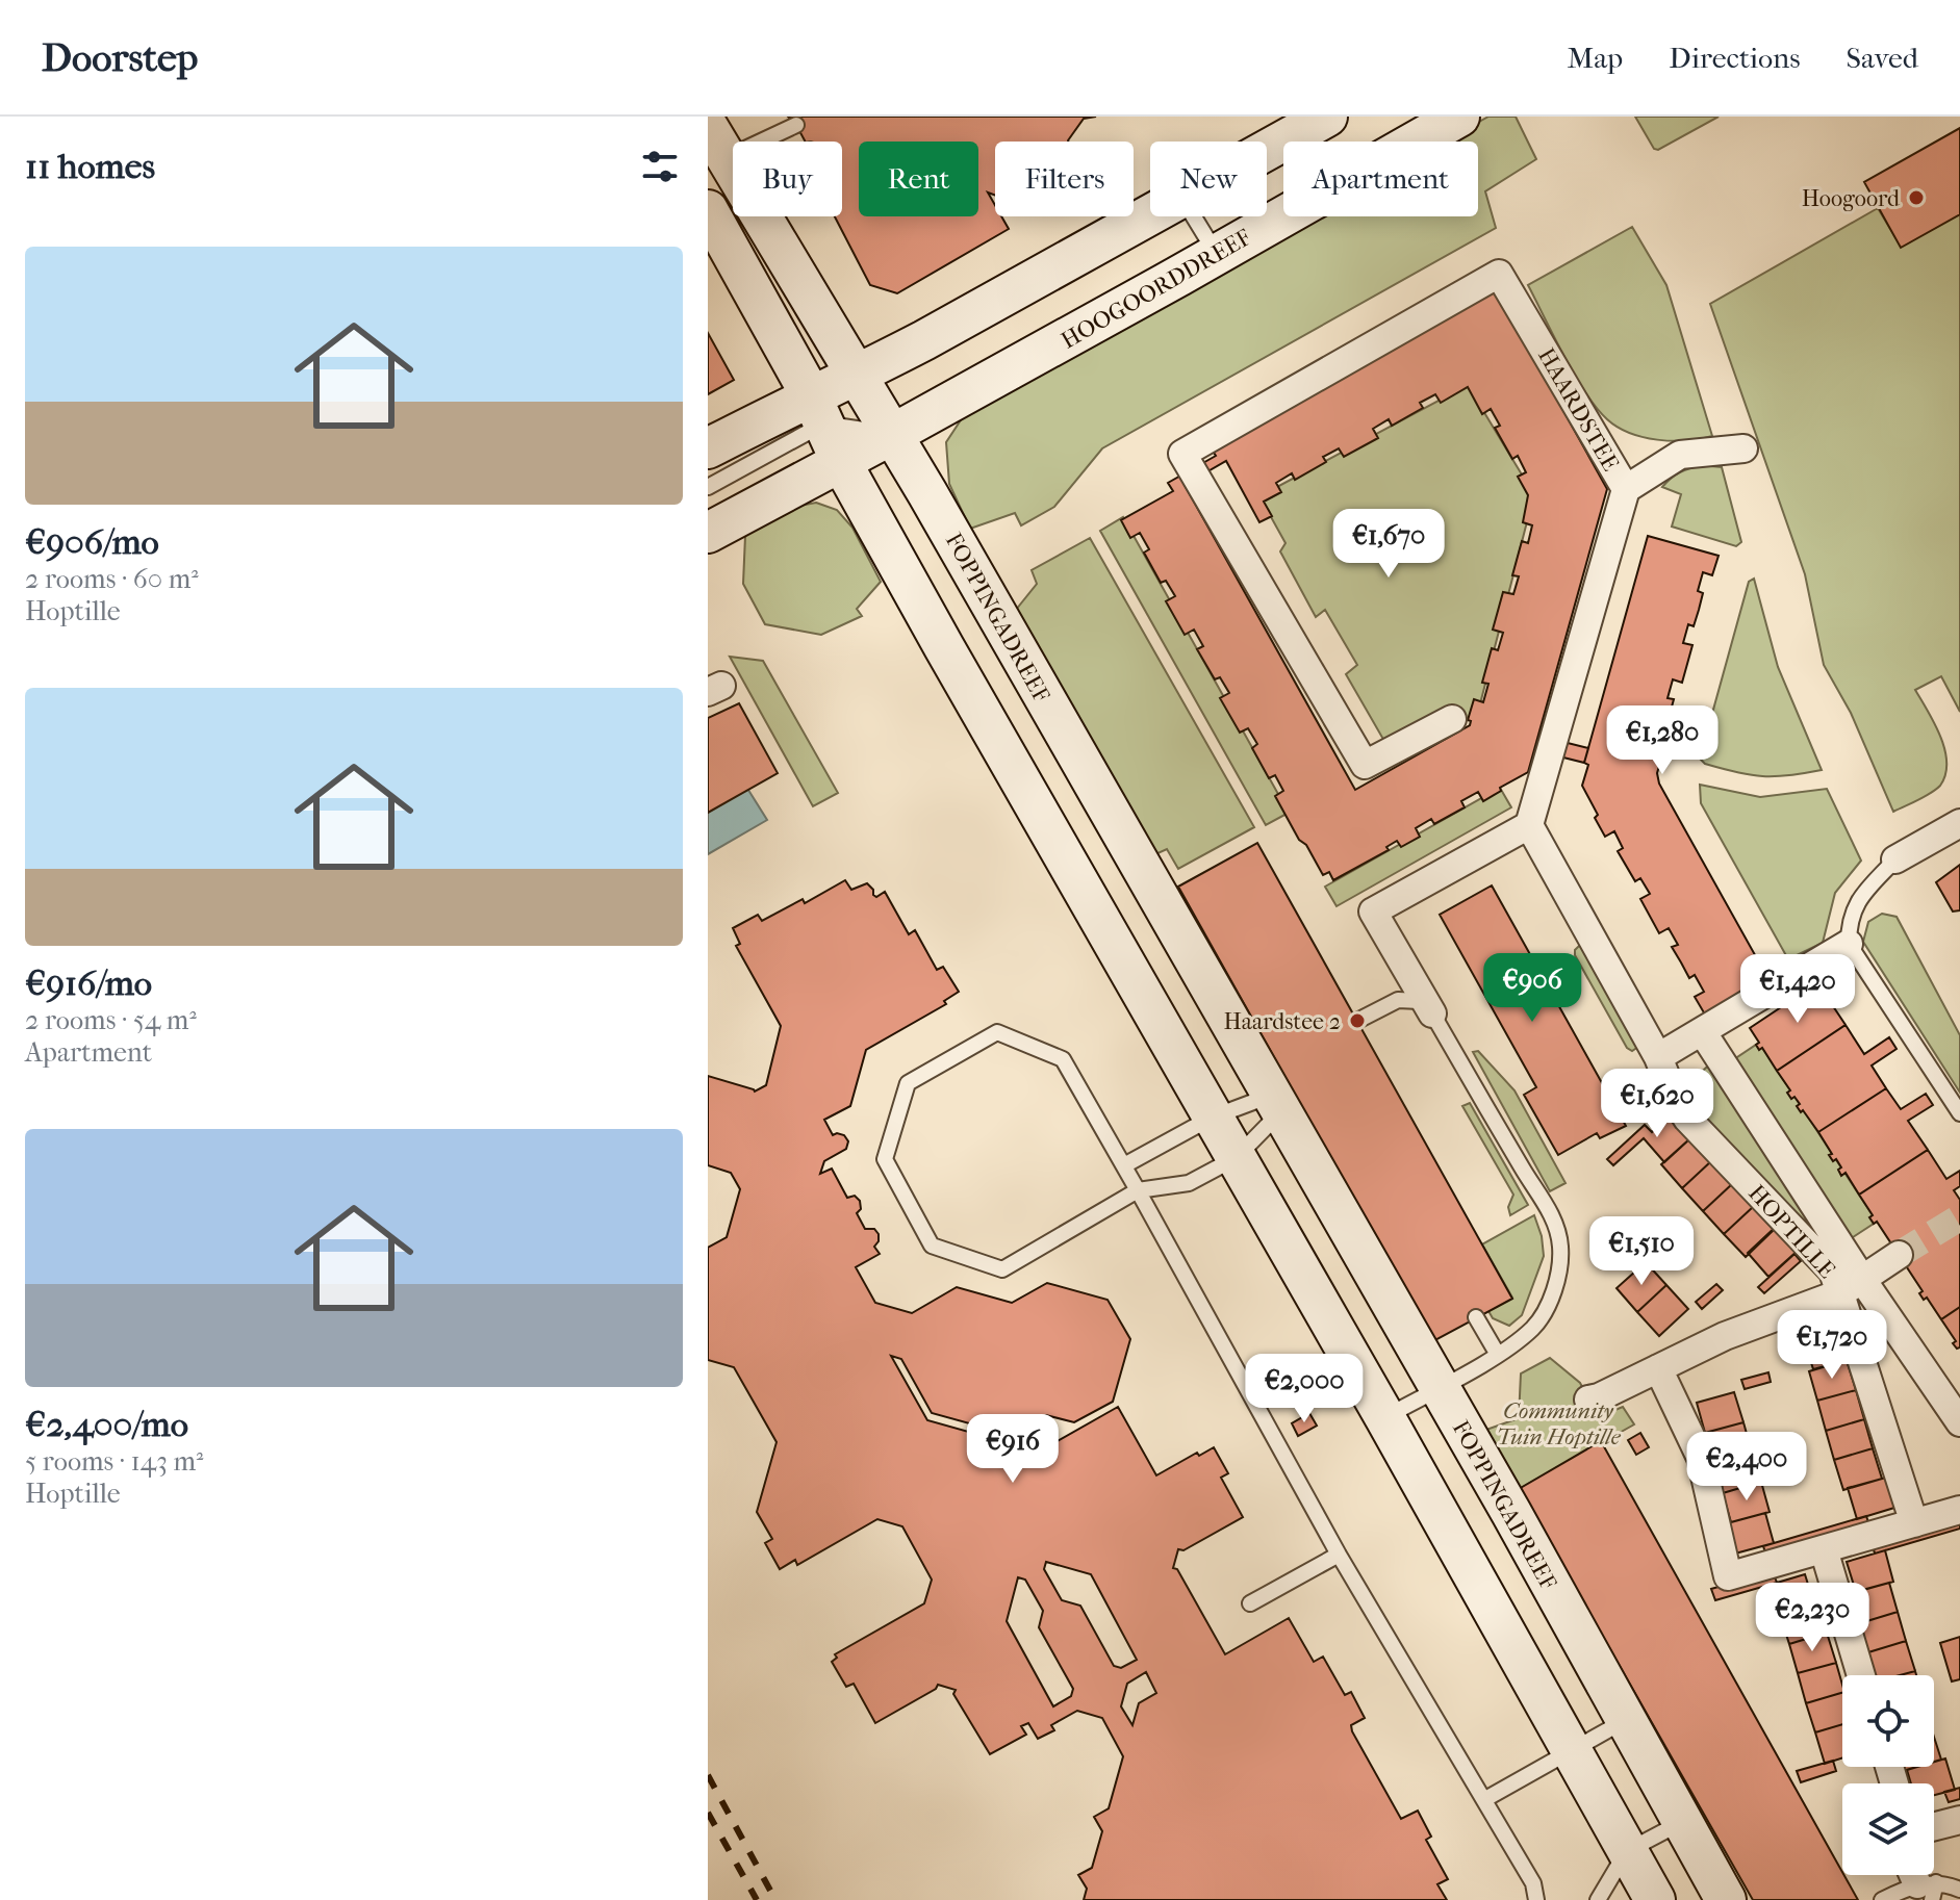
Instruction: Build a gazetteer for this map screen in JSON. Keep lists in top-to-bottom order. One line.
{"streets":{"street":["HOOGOORDDREEF","HAARDSTEE","FOPPINGADREEF","HOPTILLE"]},"crossings":[["HOOGOORDDREEF","FOPPINGADREEF"],["HAARDSTEE","HOPTILLE"]],"parks":["Community Tuin Hoptille"],"places":["Hoogoord","Haardstee 2"],"page":{"header":"Doorstep","nav":["Map","Directions","Saved"],"heading":"11 homes","chip":["Buy","Rent","Filters","New","Apartment"],"list":[{"name":"€906/mo","note":"2 rooms · 60 m² · Hoptille"},{"name":"€916/mo","note":"2 rooms · 54 m² · Apartment"},{"name":"€2,400/mo","note":"5 rooms · 143 m² · Hoptille"}],"price":["€1,670","€1,280","€906","€1,420","€1,620","€1,510","€1,720","€2,000","€916","€2,400","€2,230"]}}
